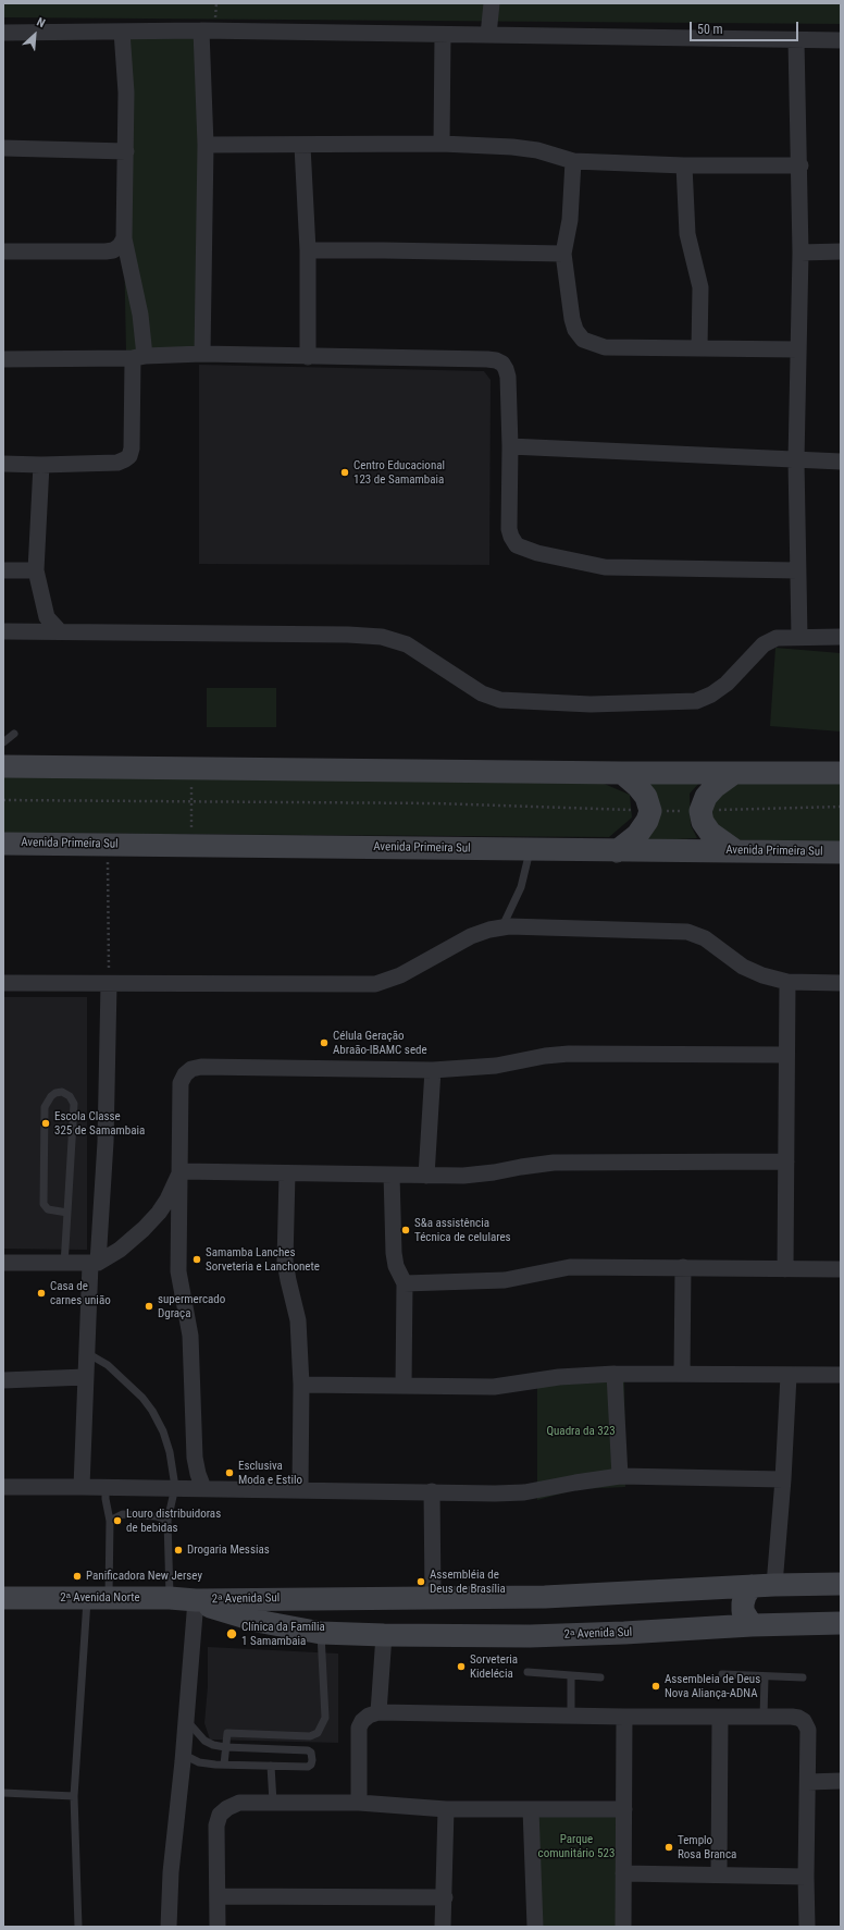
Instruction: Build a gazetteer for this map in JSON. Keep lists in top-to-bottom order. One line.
{"streets":{"street":["Avenida Primeira Sul","2ᵃ Avenida Norte","2ᵃ Avenida Sul"]},"crossings":[["2ᵃ Avenida Norte","2ᵃ Avenida Sul"]],"parks":["Quadra da 323","Parque comunitário 523"],"places":["Centro Educacional 123 de Samambaia","Célula Geração Abraão-IBAMC sede","Escola Classe 325 de Samambaia","S&a assistência Técnica de celulares","Samamba Lanches Sorveteria e Lanchonete","Casa de carnes união","supermercado Dgraça","Esclusiva Moda e Estilo","Louro distribuidoras de bebidas","Drogaria Messias","Panificadora New Jersey","Assembléia de Deus de Brasília","Clínica da Família 1 Samambaia","Sorveteria Kidelécia","Assembleia de Deus Nova Aliança-ADNA","Templo Rosa Branca"],"scale_bar":"50 m","north":"top right"}
